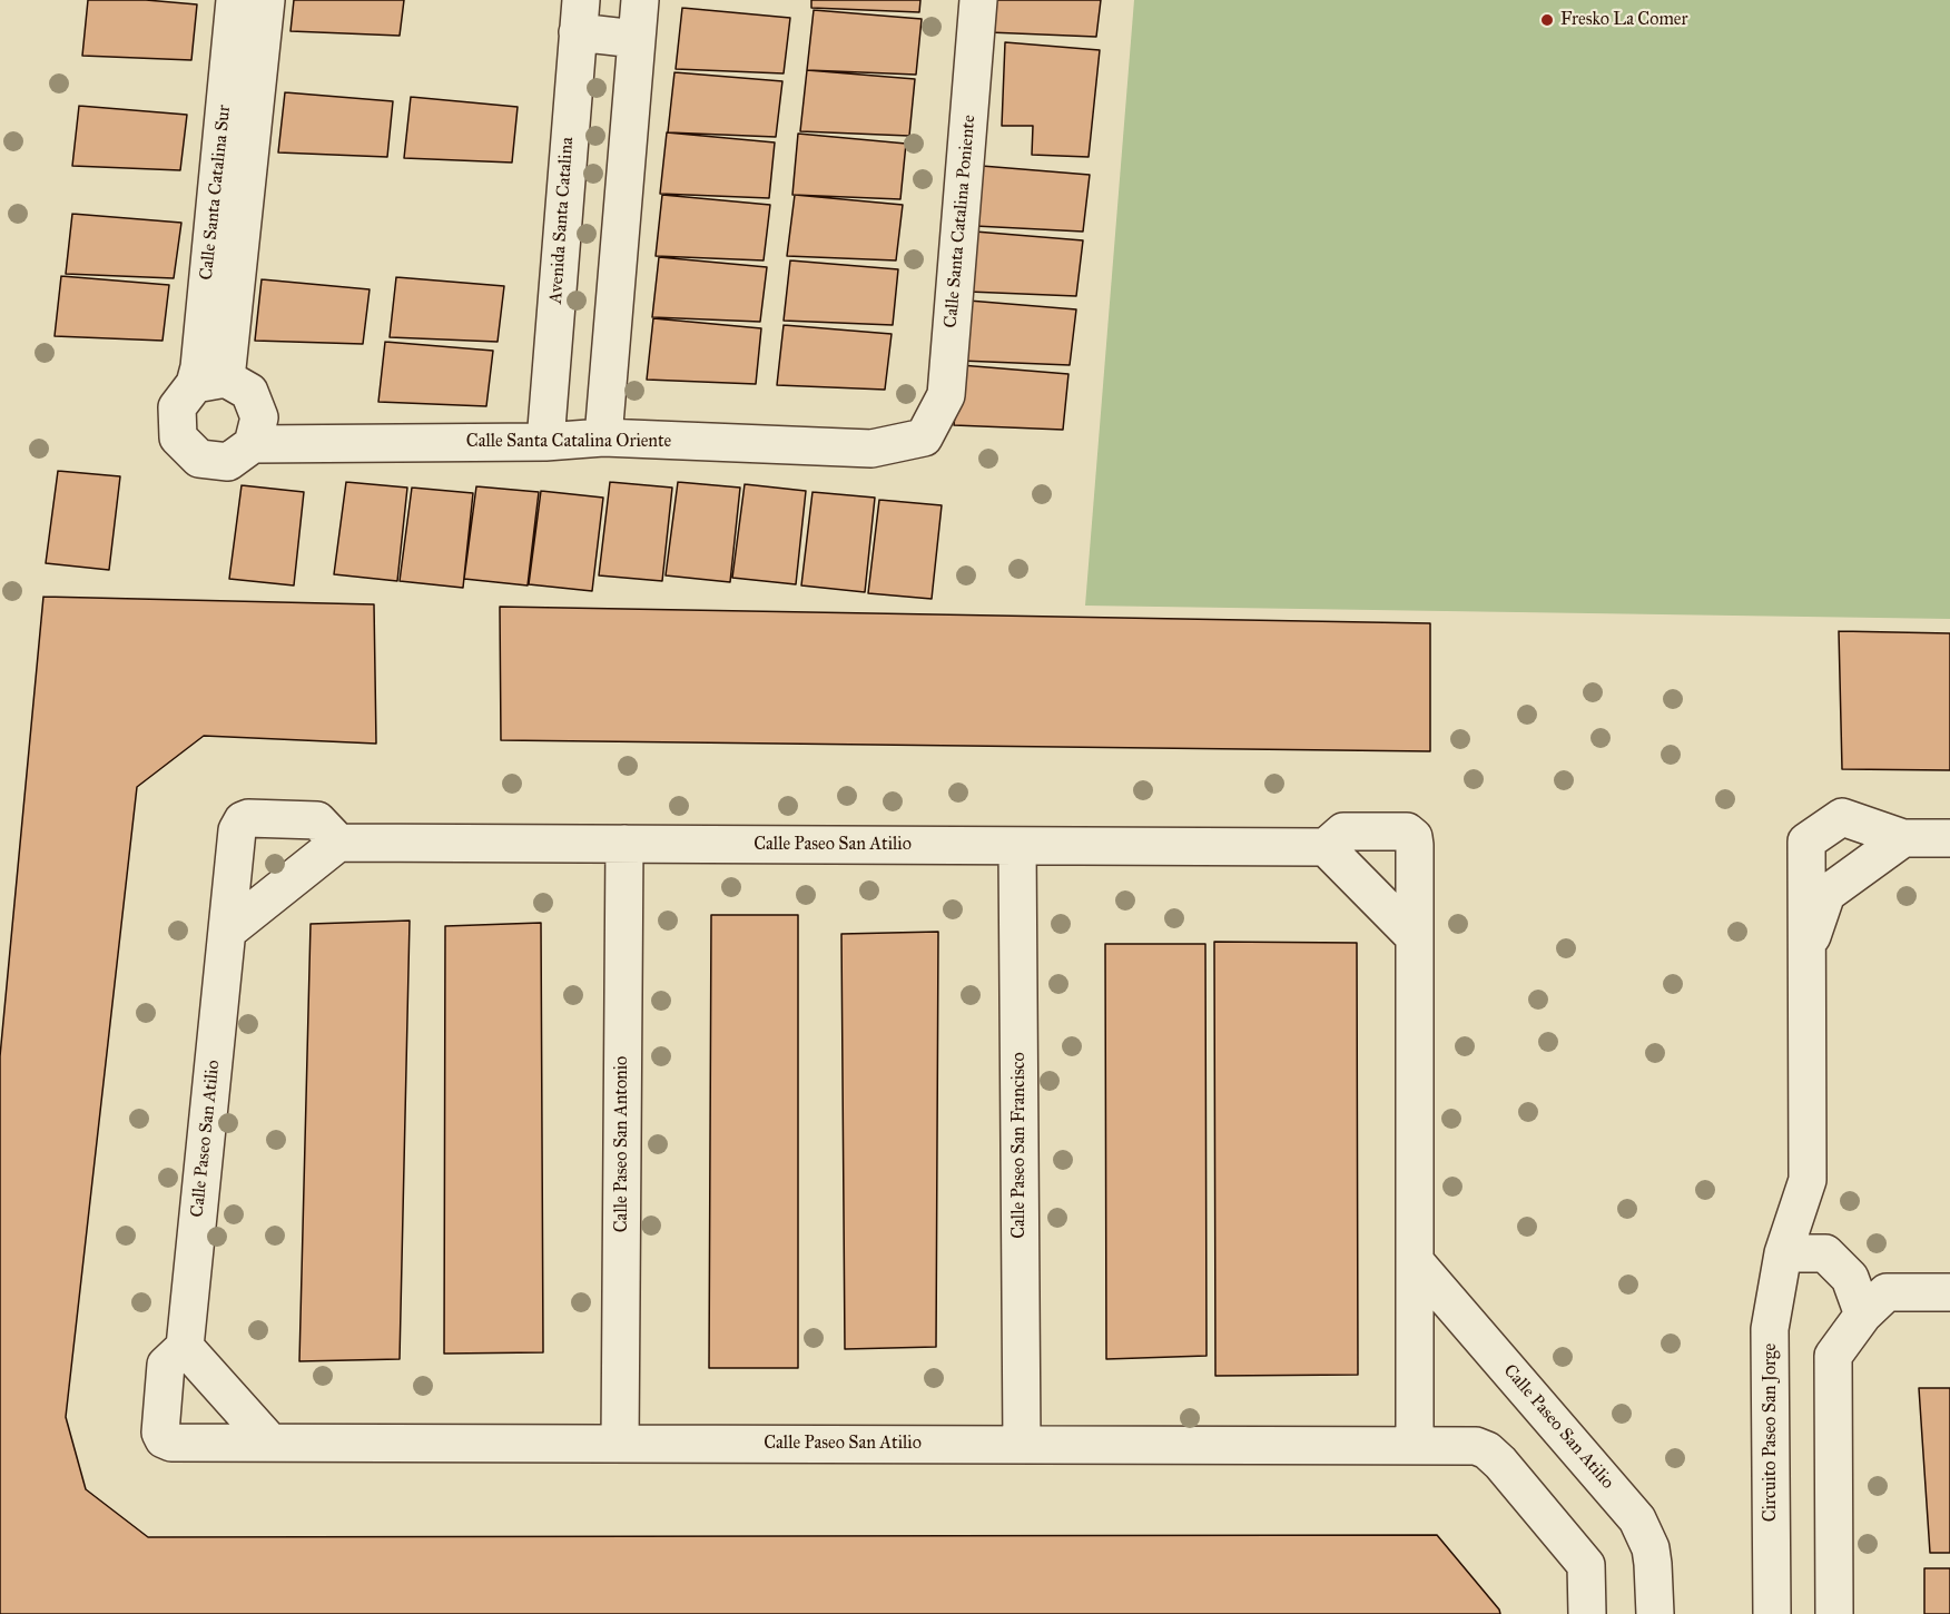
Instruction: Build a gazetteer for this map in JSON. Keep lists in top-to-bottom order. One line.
{"streets":{"street":["Calle Santa Catalina Sur","Avenida Santa Catalina","Calle Santa Catalina Poniente","Calle Santa Catalina Oriente","Calle Paseo San Atilio","Calle Paseo San Antonio","Calle Paseo San Francisco","Circuito Paseo San Jorge"]},"crossings":[["Calle Santa Catalina Sur","Calle Santa Catalina Oriente"],["Avenida Santa Catalina","Calle Santa Catalina Oriente"],["Calle Santa Catalina Poniente","Calle Santa Catalina Oriente"],["Calle Paseo San Atilio","Calle Paseo San Antonio"],["Calle Paseo San Atilio","Calle Paseo San Francisco"]],"places":["Fresko La Comer"]}
